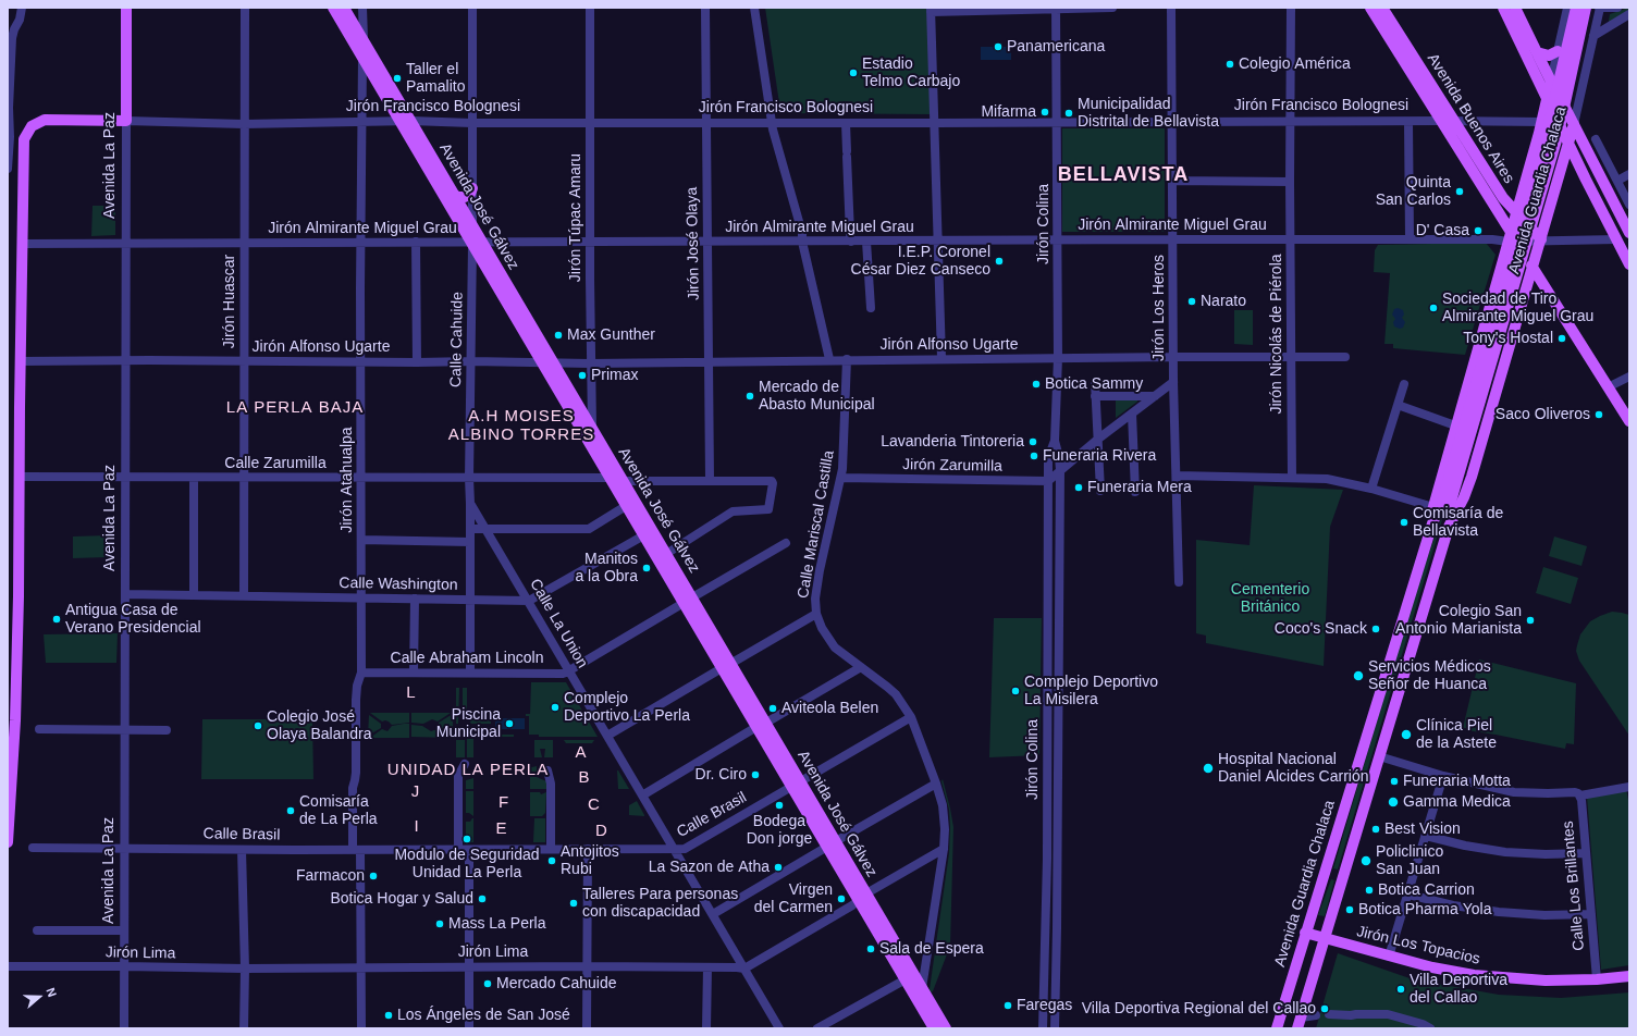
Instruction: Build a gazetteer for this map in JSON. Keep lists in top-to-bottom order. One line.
{"streets":{"main road":["Jirón Francisco Bolognesi","Avenida Buenos Aires","Avenida La Paz","Avenida Guardia Chalaca","Avenida José Gálvez","Jirón Los Topacios"],"street":["Jirón Túpac Amaru","Jirón Colina","Jirón Almirante Miguel Grau","Jirón José Olaya","Jirón Huascar","Jirón Los Heros","Jirón Nicolás de Piérola","Calle Cahuide","Jirón Alfonso Ugarte","Calle Zarumilla","Jirón Zarumilla","Jirón Atahualpa","Calle Mariscal Castilla","Calle Washington","Calle La Union","Calle Abraham Lincoln","Calle Brasil","Calle Los Brillantes","Jirón Lima"]},"crossings":[["Jirón Francisco Bolognesi","Avenida Buenos Aires"],["Jirón Francisco Bolognesi","Avenida La Paz"],["Jirón Francisco Bolognesi","Avenida Guardia Chalaca"],["Jirón Francisco Bolognesi","Avenida José Gálvez"],["Jirón Francisco Bolognesi","Jirón Túpac Amaru"],["Jirón Francisco Bolognesi","Jirón Colina"],["Jirón Francisco Bolognesi","Jirón Almirante Miguel Grau"],["Jirón Francisco Bolognesi","Jirón José Olaya"],["Jirón Francisco Bolognesi","Jirón Huascar"],["Jirón Francisco Bolognesi","Jirón Los Heros"],["Jirón Francisco Bolognesi","Jirón Nicolás de Piérola"],["Jirón Francisco Bolognesi","Jirón Atahualpa"],["Avenida Buenos Aires","Avenida Guardia Chalaca"],["Avenida Buenos Aires","Jirón Almirante Miguel Grau"],["Avenida La Paz","Jirón Almirante Miguel Grau"],["Avenida La Paz","Jirón Alfonso Ugarte"],["Avenida La Paz","Calle Zarumilla"],["Avenida La Paz","Calle Washington"],["Avenida La Paz","Calle Brasil"],["Avenida La Paz","Jirón Lima"],["Avenida Guardia Chalaca","Jirón Almirante Miguel Grau"],["Avenida Guardia Chalaca","Jirón Los Topacios"],["Avenida José Gálvez","Jirón Túpac Amaru"],["Avenida José Gálvez","Jirón Almirante Miguel Grau"],["Avenida José Gálvez","Calle Cahuide"],["Avenida José Gálvez","Jirón Alfonso Ugarte"],["Avenida José Gálvez","Calle Zarumilla"],["Avenida José Gálvez","Jirón Atahualpa"],["Avenida José Gálvez","Calle Mariscal Castilla"],["Avenida José Gálvez","Calle Abraham Lincoln"],["Avenida José Gálvez","Calle Brasil"],["Jirón Túpac Amaru","Jirón Almirante Miguel Grau"],["Jirón Túpac Amaru","Jirón Alfonso Ugarte"],["Jirón Colina","Jirón Almirante Miguel Grau"],["Jirón Colina","Jirón Alfonso Ugarte"],["Jirón Colina","Jirón Zarumilla"],["Jirón Almirante Miguel Grau","Jirón José Olaya"],["Jirón Almirante Miguel Grau","Jirón Huascar"],["Jirón Almirante Miguel Grau","Jirón Los Heros"],["Jirón Almirante Miguel Grau","Jirón Nicolás de Piérola"],["Jirón Almirante Miguel Grau","Calle Cahuide"],["Jirón Almirante Miguel Grau","Jirón Atahualpa"],["Jirón José Olaya","Jirón Alfonso Ugarte"],["Jirón Huascar","Jirón Alfonso Ugarte"],["Jirón Huascar","Calle Zarumilla"],["Jirón Huascar","Calle Washington"],["Jirón Los Heros","Jirón Alfonso Ugarte"],["Jirón Nicolás de Piérola","Jirón Alfonso Ugarte"],["Calle Cahuide","Jirón Alfonso Ugarte"],["Calle Cahuide","Calle Zarumilla"],["Calle Cahuide","Calle Washington"],["Calle Cahuide","Calle La Union"],["Calle Cahuide","Calle Abraham Lincoln"],["Jirón Alfonso Ugarte","Jirón Atahualpa"],["Jirón Alfonso Ugarte","Calle Mariscal Castilla"],["Calle Zarumilla","Jirón Atahualpa"],["Jirón Zarumilla","Calle Mariscal Castilla"],["Jirón Atahualpa","Calle Washington"],["Jirón Atahualpa","Calle Abraham Lincoln"],["Jirón Atahualpa","Calle Brasil"],["Jirón Atahualpa","Jirón Lima"],["Calle Mariscal Castilla","Calle Brasil"],["Calle Washington","Calle La Union"],["Calle La Union","Calle Abraham Lincoln"],["Calle La Union","Calle Brasil"],["Calle La Union","Jirón Lima"],["Calle Los Brillantes","Jirón Los Topacios"]],"districts":["BELLAVISTA","LA PERLA BAJA","A.H MOISES ALBINO TORRES","L","A","UNIDAD LA PERLA","B","J","F","C","I","E","D"],"parks":["Cementerio Británico"],"places":["Panamericana","Colegio América","Estadio Telmo Carbajo","Taller el Pamalito","Mifarma","Municipalidad Distrital de Bellavista","Quinta San Carlos","D' Casa","I.E.P. Coronel César Diez Canseco","Narato","Sociedad de Tiro Almirante Miguel Grau","Max Gunther","Tony's Hostal","Primax","Botica Sammy","Mercado de Abasto Municipal","Saco Oliveros","Lavanderia Tintoreria","Funeraria Rivera","Funeraria Mera","Comisaría de Bellavista","Manitos a la Obra","Antigua Casa de Verano Presidencial","Colegio San Antonio Marianista","Coco's Snack","Servicios Médicos Señor de Huanca","Complejo Deportivo La Misilera","Complejo Deportivo La Perla","Aviteola Belen","Piscina Municipal","Colegio José Olaya Balandra","Clínica Piel de la Astete","Hospital Nacional Daniel Alcides Carrión","Dr. Ciro","Funeraria Motta","Gamma Medica","Bodega Don jorge","Comisaría de La Perla","Best Vision","Modulo de Seguridad Unidad La Perla","Antojitos Rubi","Policlinico San Juan","La Sazon de Atha","Farmacon","Botica Carrion","Botica Hogar y Salud","Virgen del Carmen","Talleres Para personas con discapacidad","Botica Pharma Yola","Mass La Perla","Sala de Espera","Mercado Cahuide","Villa Deportiva del Callao","Faregas","Villa Deportiva Regional del Callao","Los Ángeles de San José"],"north":"right"}
